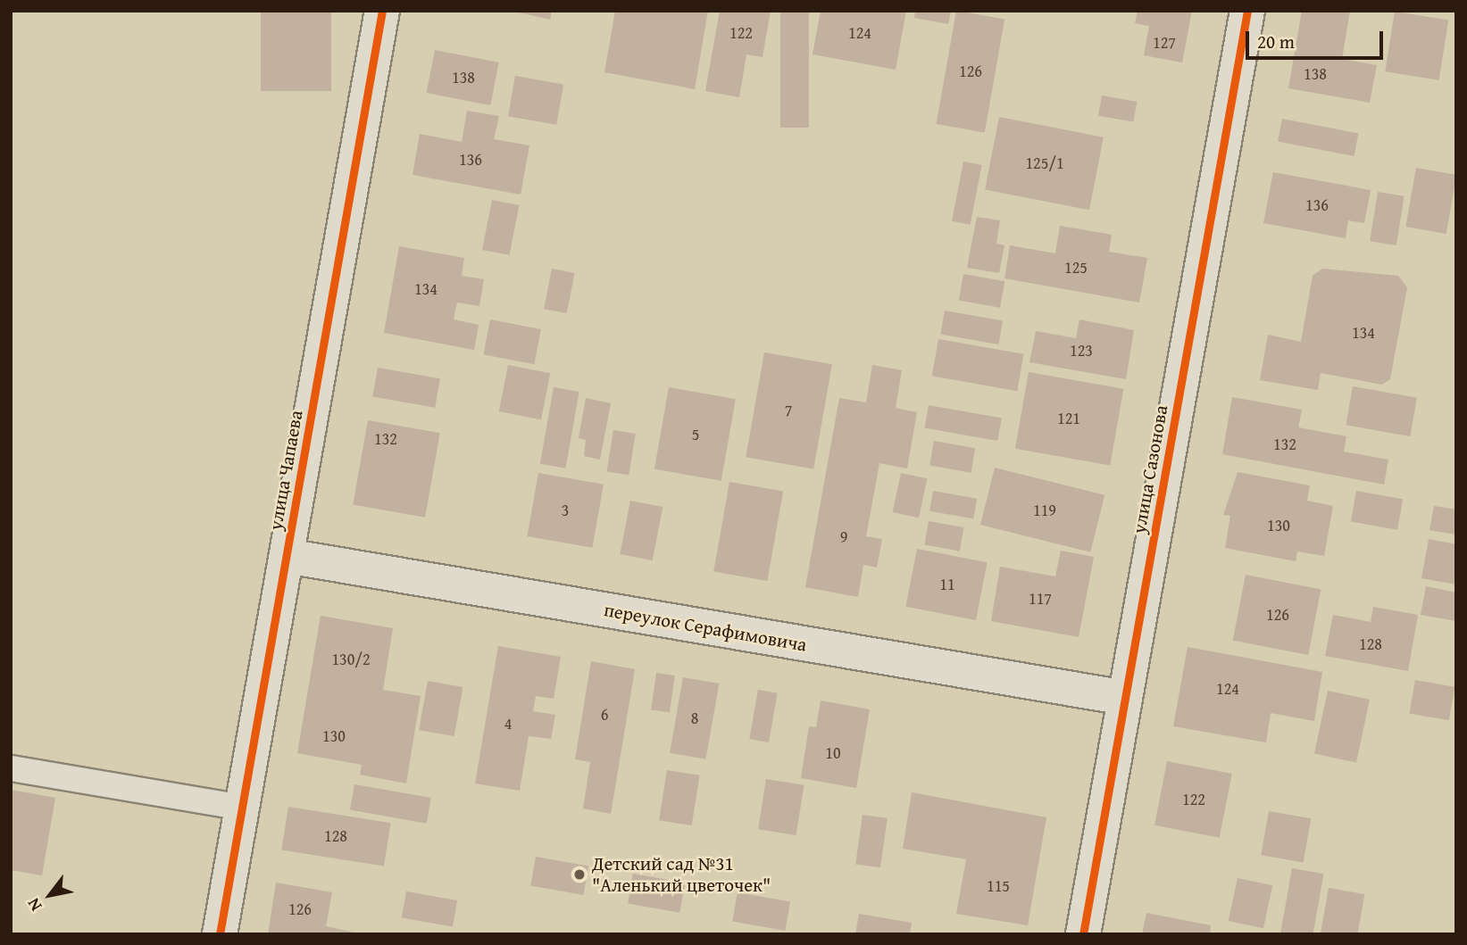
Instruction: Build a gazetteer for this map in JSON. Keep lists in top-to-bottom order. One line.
{"streets":{"street":["улица Сазонова","улица Чапаева","переулок Серафимовича"]},"crossings":[["улица Сазонова","переулок Серафимовича"],["улица Чапаева","переулок Серафимовича"]],"places":["Детский сад №31 \"Аленький цветочек\""],"house_numbers":["122","124","127","126","138","138","136","125/1","136","125","134","134","123","7","121","5","132","132","3","119","130","9","11","117","126","128","130/2","124","6","8","4","130","10","122","128","115","126"],"scale_bar":"20 m","north":"bottom left"}
